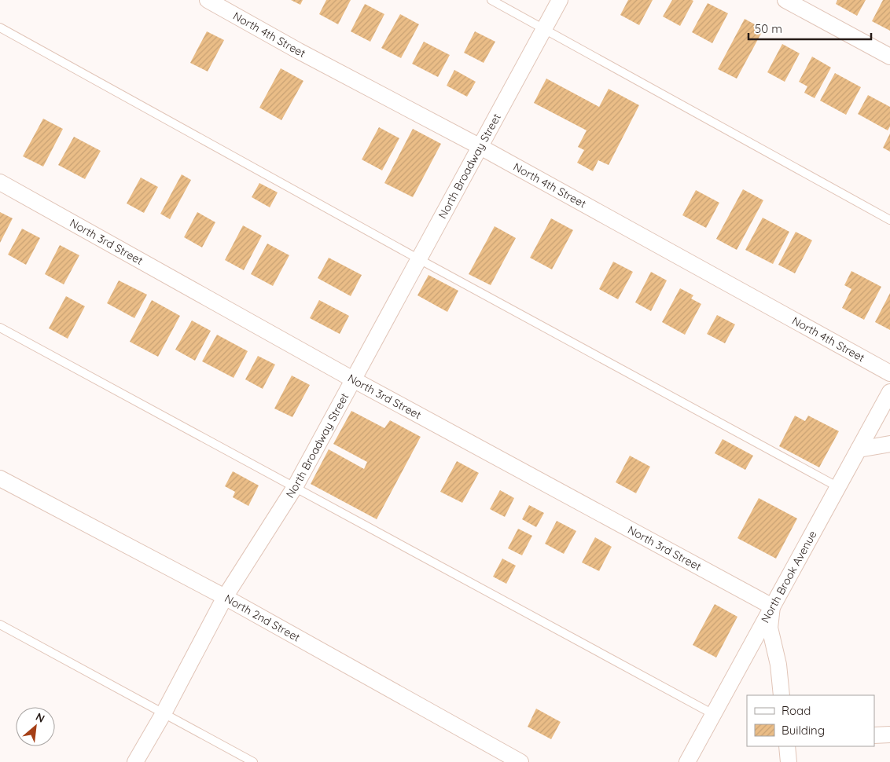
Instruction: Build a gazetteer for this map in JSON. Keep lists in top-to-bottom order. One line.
{"streets":{"street":["North 4th Street","North Broadway Street","North 3rd Street","North Brook Avenue","North 2nd Street"]},"crossings":[["North 4th Street","North Broadway Street"],["North Broadway Street","North 3rd Street"],["North Broadway Street","North 2nd Street"],["North 3rd Street","North Brook Avenue"]],"legend":["Road","Building"],"scale_bar":"50 m","north":"top right"}
